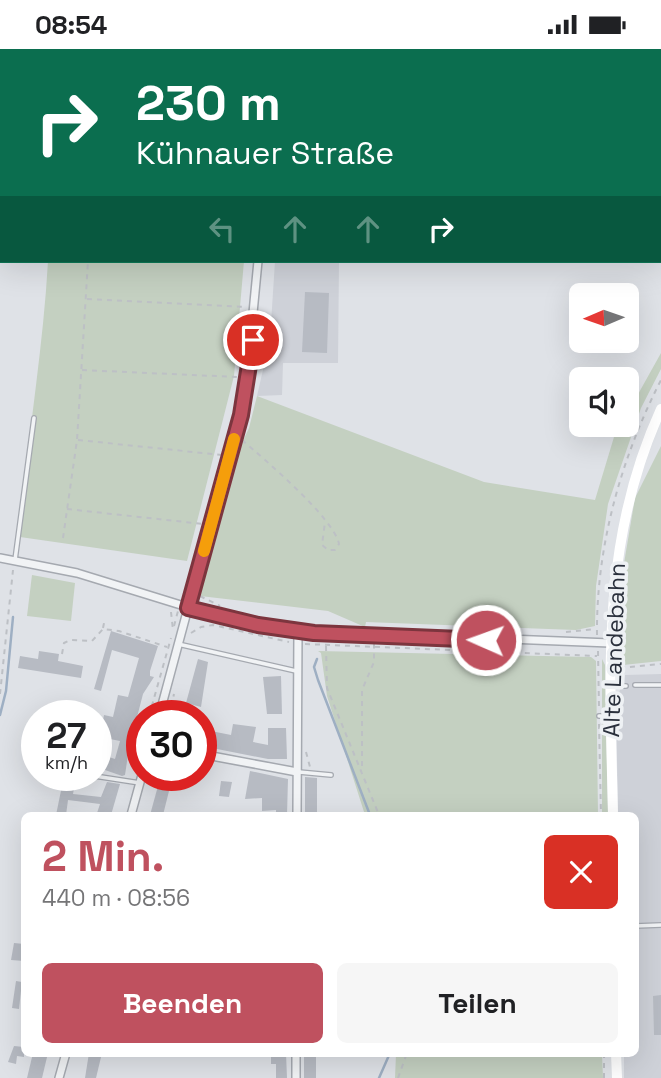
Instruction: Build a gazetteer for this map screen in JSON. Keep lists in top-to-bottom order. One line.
{"streets":{"main road":["Alte Landebahn"]},"north":"left","page":{"status":"08:54","turn":["230 m","Kühnauer Straße"],"speed":"27 km/h","limit":"30","heading":["2 Min.","440 m · 08:56"],"buttons":["Beenden","Teilen"]}}
